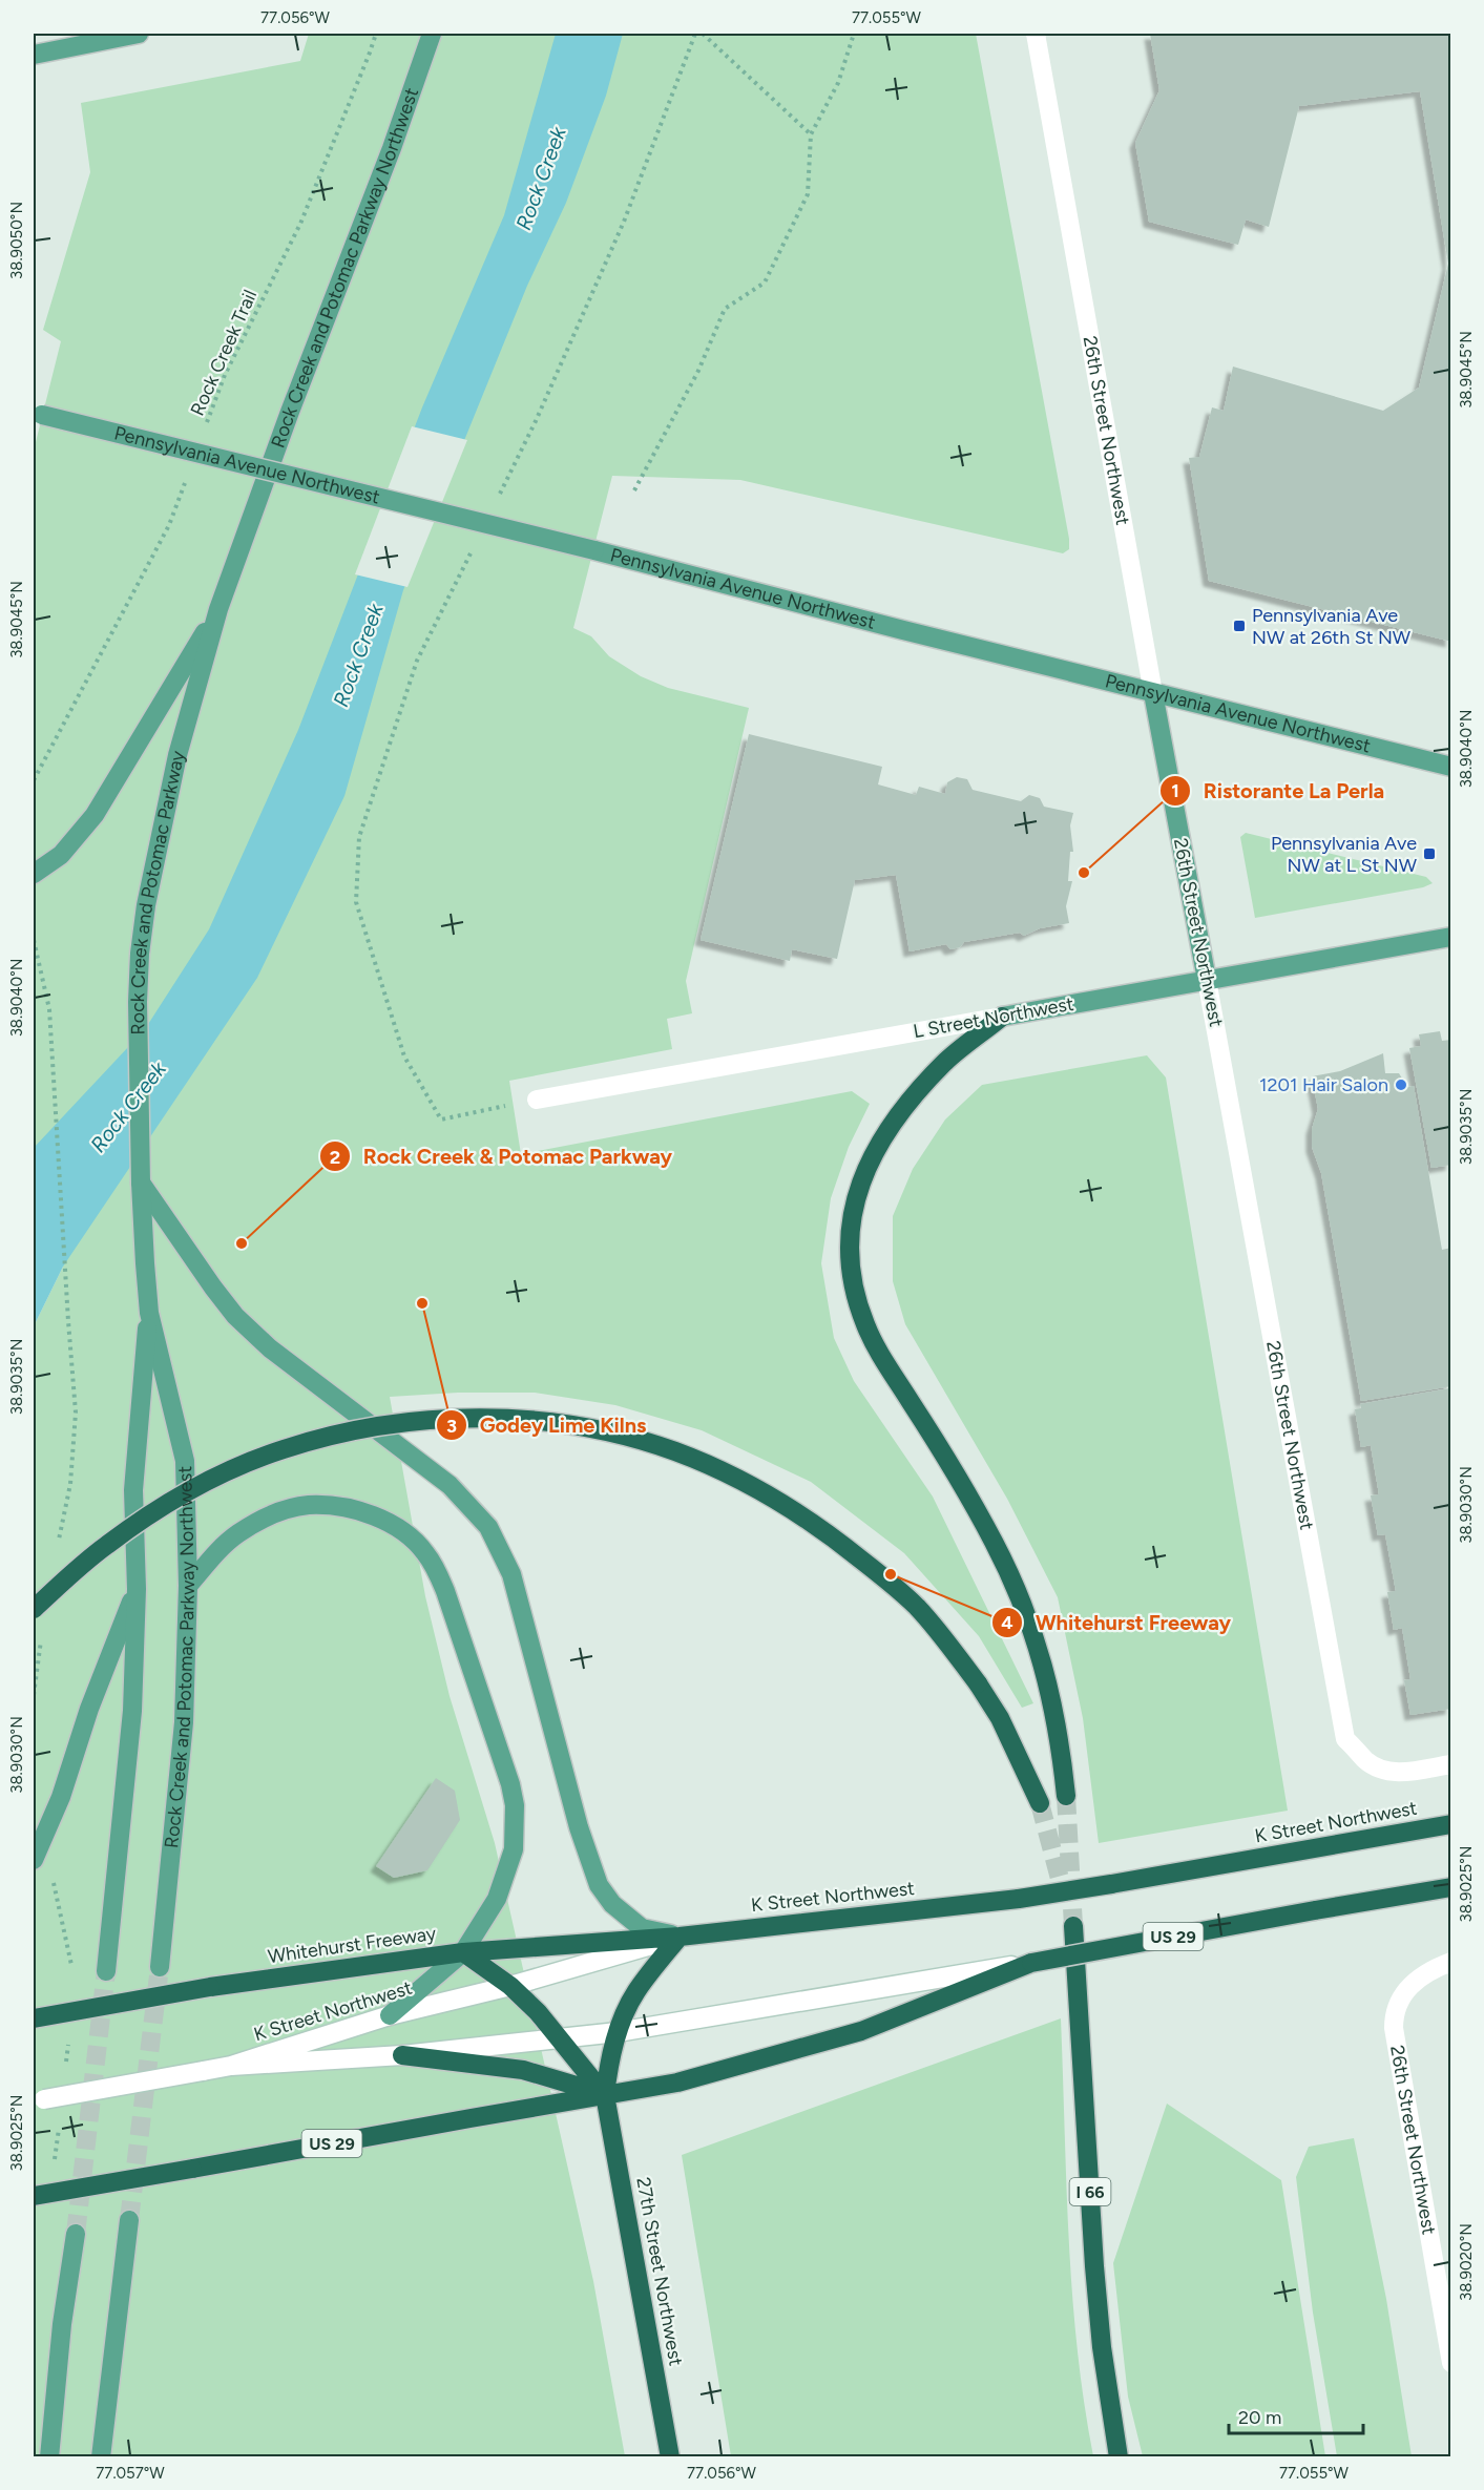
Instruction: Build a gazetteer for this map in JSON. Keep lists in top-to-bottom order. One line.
{"streets":{"highway":["K Street Northwest","US 29","Whitehurst Freeway","I 66","27th Street Northwest"],"main road":["Rock Creek and Potomac Parkway Northwest","26th Street Northwest","Pennsylvania Avenue Northwest","Rock Creek and Potomac Parkway","L Street Northwest"],"path":["Rock Creek Trail"]},"crossings":[["Rock Creek and Potomac Parkway Northwest","Rock Creek and Potomac Parkway"],["26th Street Northwest","Pennsylvania Avenue Northwest"],["26th Street Northwest","L Street Northwest"],["26th Street Northwest","K Street Northwest"],["K Street Northwest","US 29"],["K Street Northwest","Whitehurst Freeway"],["K Street Northwest","27th Street Northwest"],["US 29","27th Street Northwest"]],"water":["Rock Creek"],"places":{"transit":["Pennsylvania Ave NW at 26th St NW","Pennsylvania Ave NW at L St NW"],"other":["Ristorante La Perla","1201 Hair Salon","Rock Creek & Potomac Parkway","Godey Lime Kilns","Whitehurst Freeway"]},"scale_bar":"20 m","coordinates":["77.056°W","77.055°W","38.9050°N","38.9045°N","38.9040°N","38.9035°N","38.9030°N","38.9025°N","38.9020°N","77.057°W"]}
